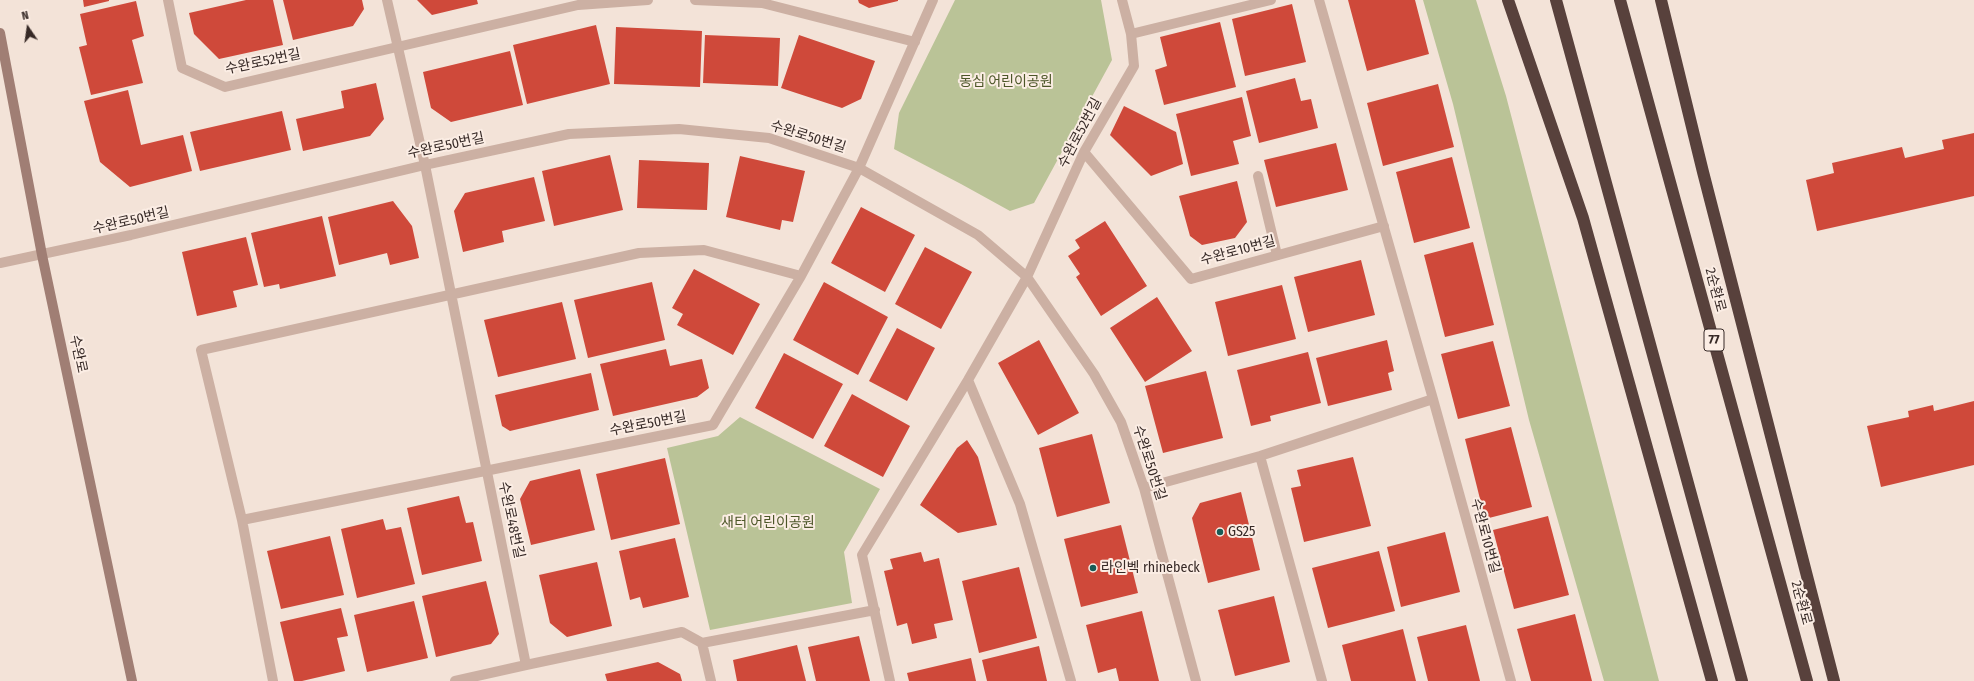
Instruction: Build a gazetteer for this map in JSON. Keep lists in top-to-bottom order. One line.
{"streets":{"highway":["2순환로","77"],"main road":["수완로"],"street":["수완로52번길","수완로50번길","수완로10번길","수완로48번길"]},"crossings":[["수완로52번길","수완로50번길"],["수완로52번길","수완로10번길"],["수완로50번길","수완로"],["수완로50번길","수완로48번길"]],"parks":["동심 어린이공원","새터 어린이공원"],"places":["GS25","라인벡 rhinebeck"],"north":"top"}
